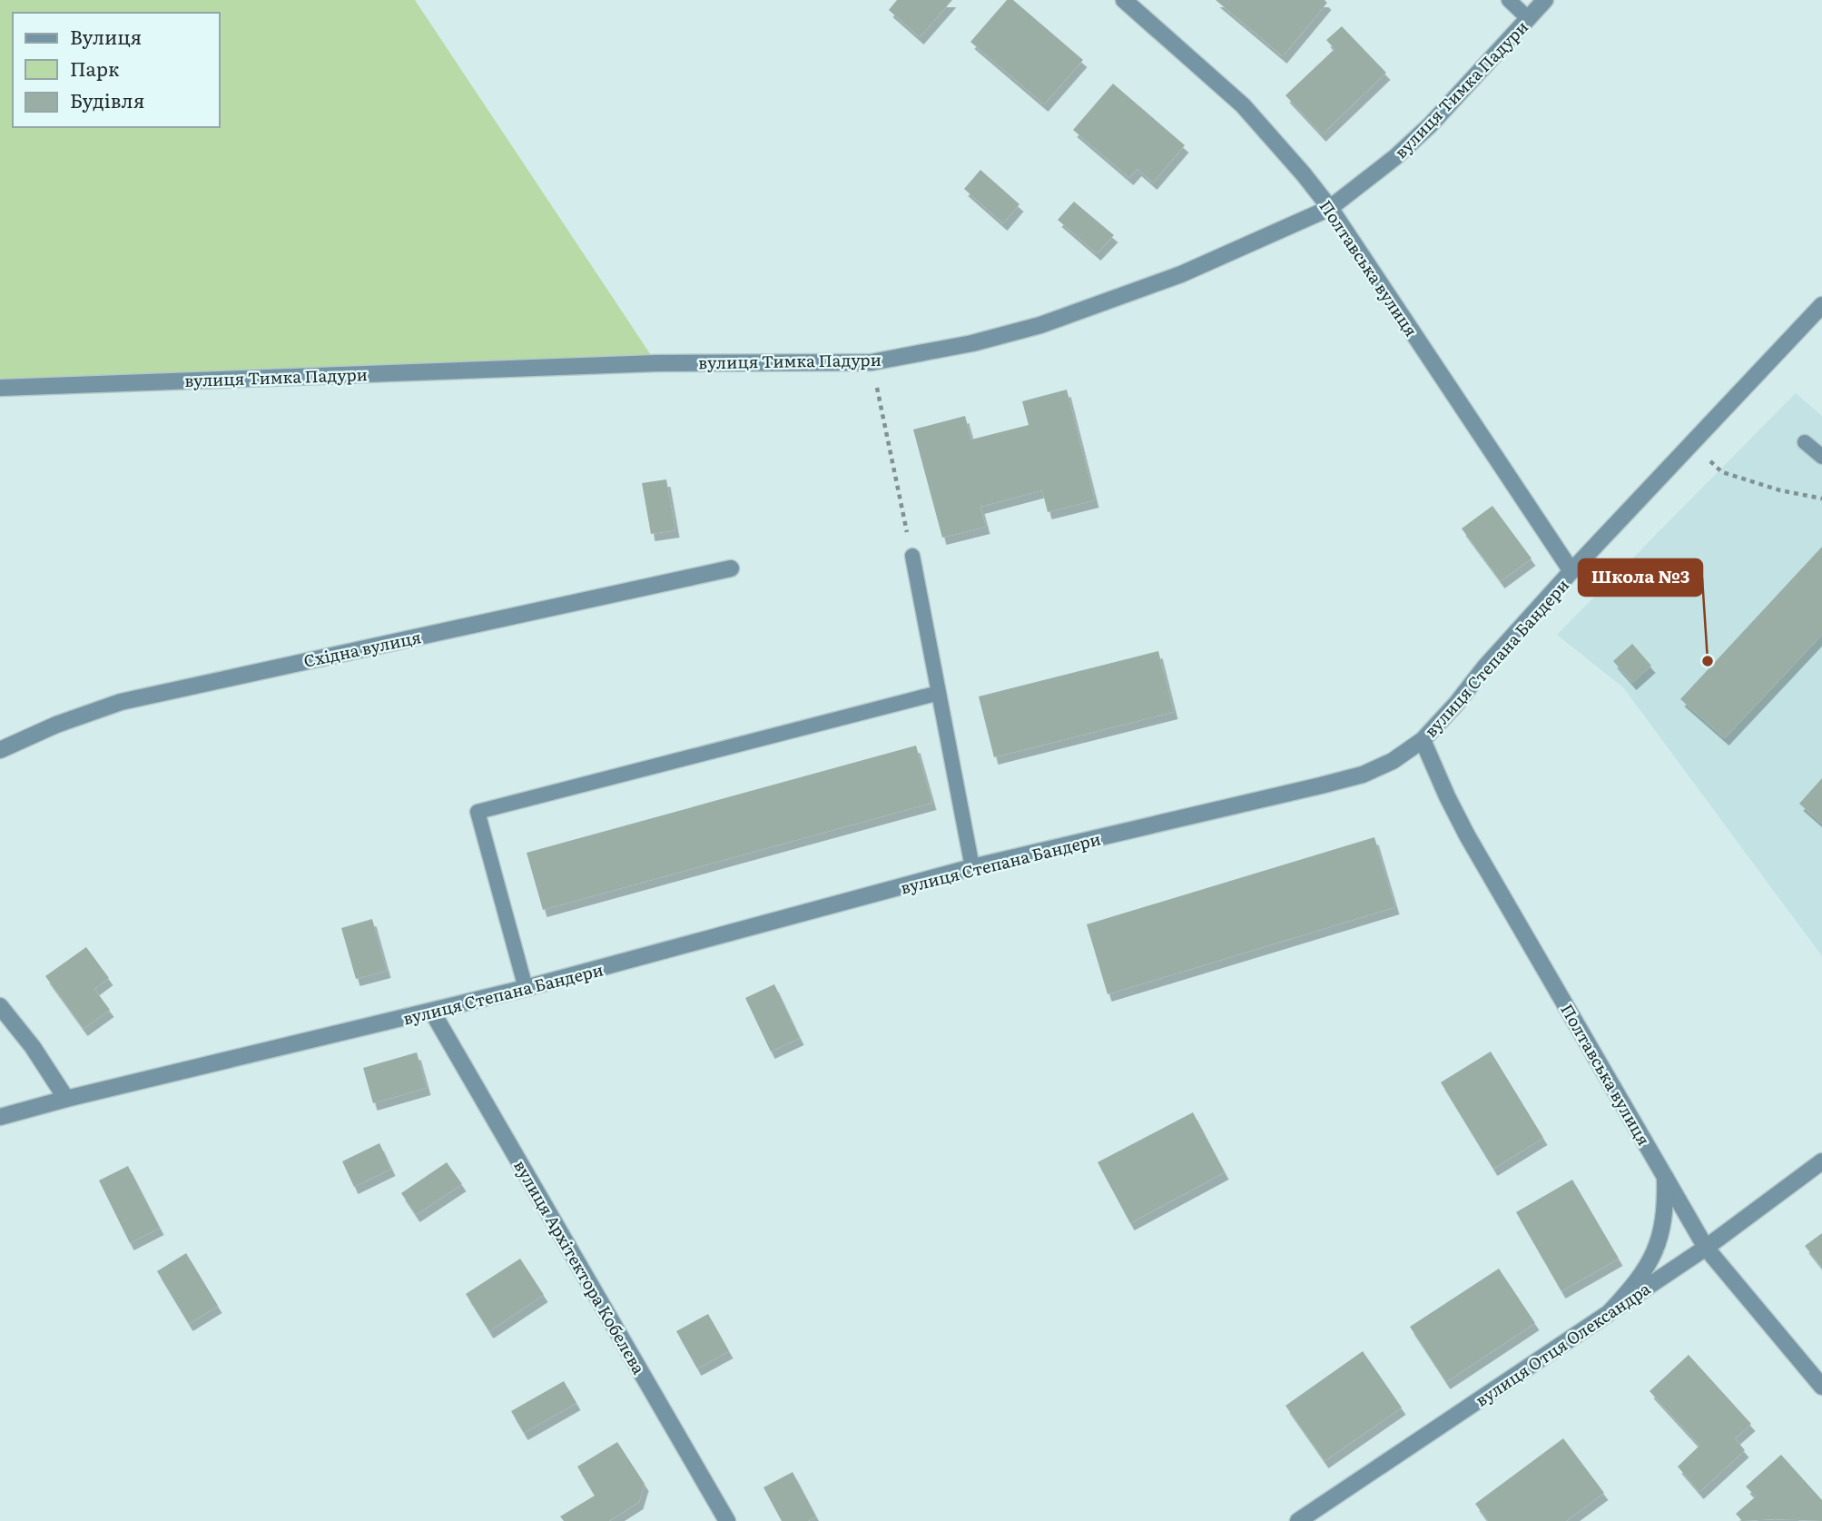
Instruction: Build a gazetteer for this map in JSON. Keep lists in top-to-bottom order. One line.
{"streets":{"street":["вулиця Тимка Падури","Полтавська вулиця","Східна вулиця","вулиця Степана Бандери","вулиця Архітектора Кобелєва","вулиця Отця Олександра"]},"crossings":[["вулиця Тимка Падури","Полтавська вулиця"],["Полтавська вулиця","вулиця Степана Бандери"],["Полтавська вулиця","вулиця Отця Олександра"],["вулиця Степана Бандери","вулиця Архітектора Кобелєва"]],"places":["Школа №3"],"legend":["Вулиця","Парк","Будівля"]}
